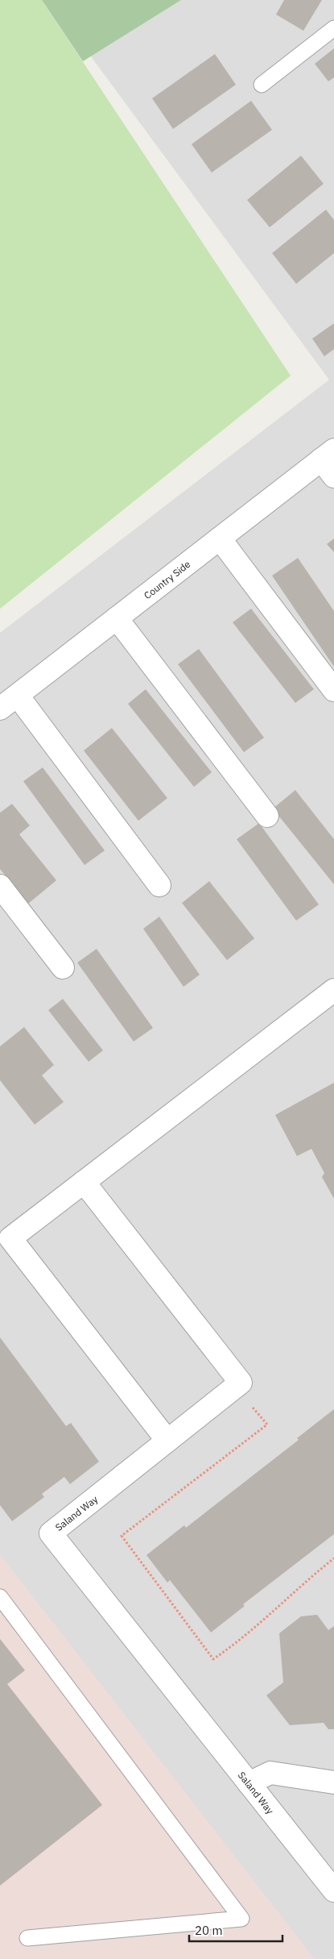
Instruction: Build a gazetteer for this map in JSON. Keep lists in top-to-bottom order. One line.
{"streets":{"street":["Country Side","Saland Way"]},"scale_bar":"20 m"}
